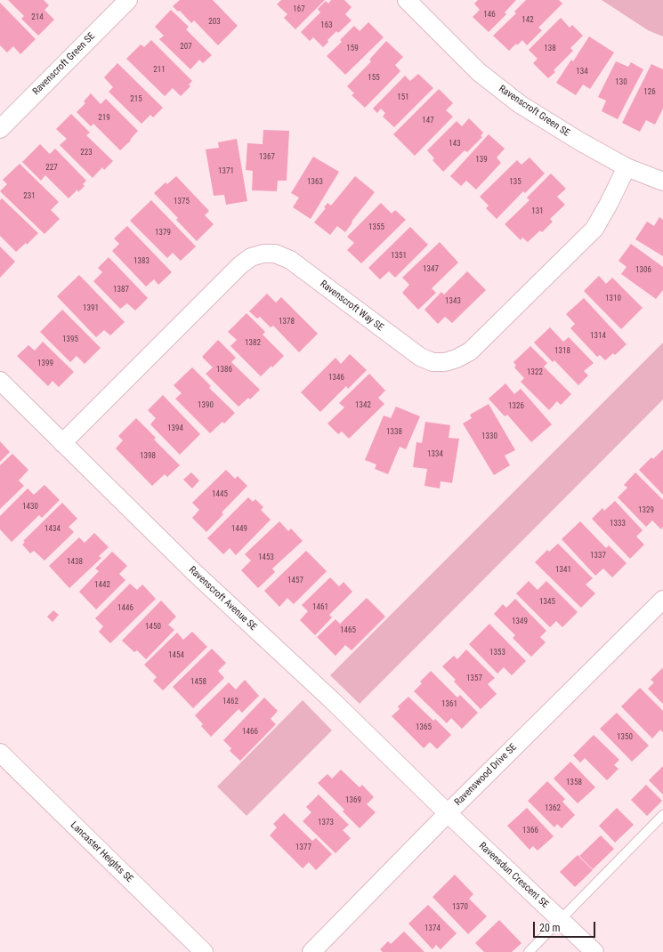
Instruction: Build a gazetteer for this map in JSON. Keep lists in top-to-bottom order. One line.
{"streets":{"street":["Ravenscroft Green SE","Ravenscroft Way SE","Ravenscroft Avenue SE","Ravenswood Drive SE","Lancaster Heights SE","Ravensdun Crescent SE"]},"crossings":[["Ravenscroft Green SE","Ravenscroft Way SE"],["Ravenscroft Way SE","Ravenscroft Avenue SE"],["Ravenscroft Avenue SE","Ravenswood Drive SE"],["Ravenscroft Avenue SE","Ravensdun Crescent SE"],["Ravenswood Drive SE","Ravensdun Crescent SE"]],"house_numbers":["167","146","214","142","203","163","207","159","138","211","134","155","130","126","151","215","219","147","143","223","1367","139","227","1371","1363","135","231","1375","131","1355","1379","1351","1383","1347","1306","1387","1310","1343","1391","1378","1314","1395","1382","1318","1399","1386","1322","1346","1390","1342","1326","1394","1338","1330","1334","1398","1445","1430","1329","1333","1434","1449","1337","1453","1438","1341","1457","1442","1345","1461","1446","1349","1450","1465","1353","1454","1357","1458","1462","1361","1365","1466","1350","1358","1369","1362","1373","1366","1377","1370","1374"],"scale_bar":"20 m"}
